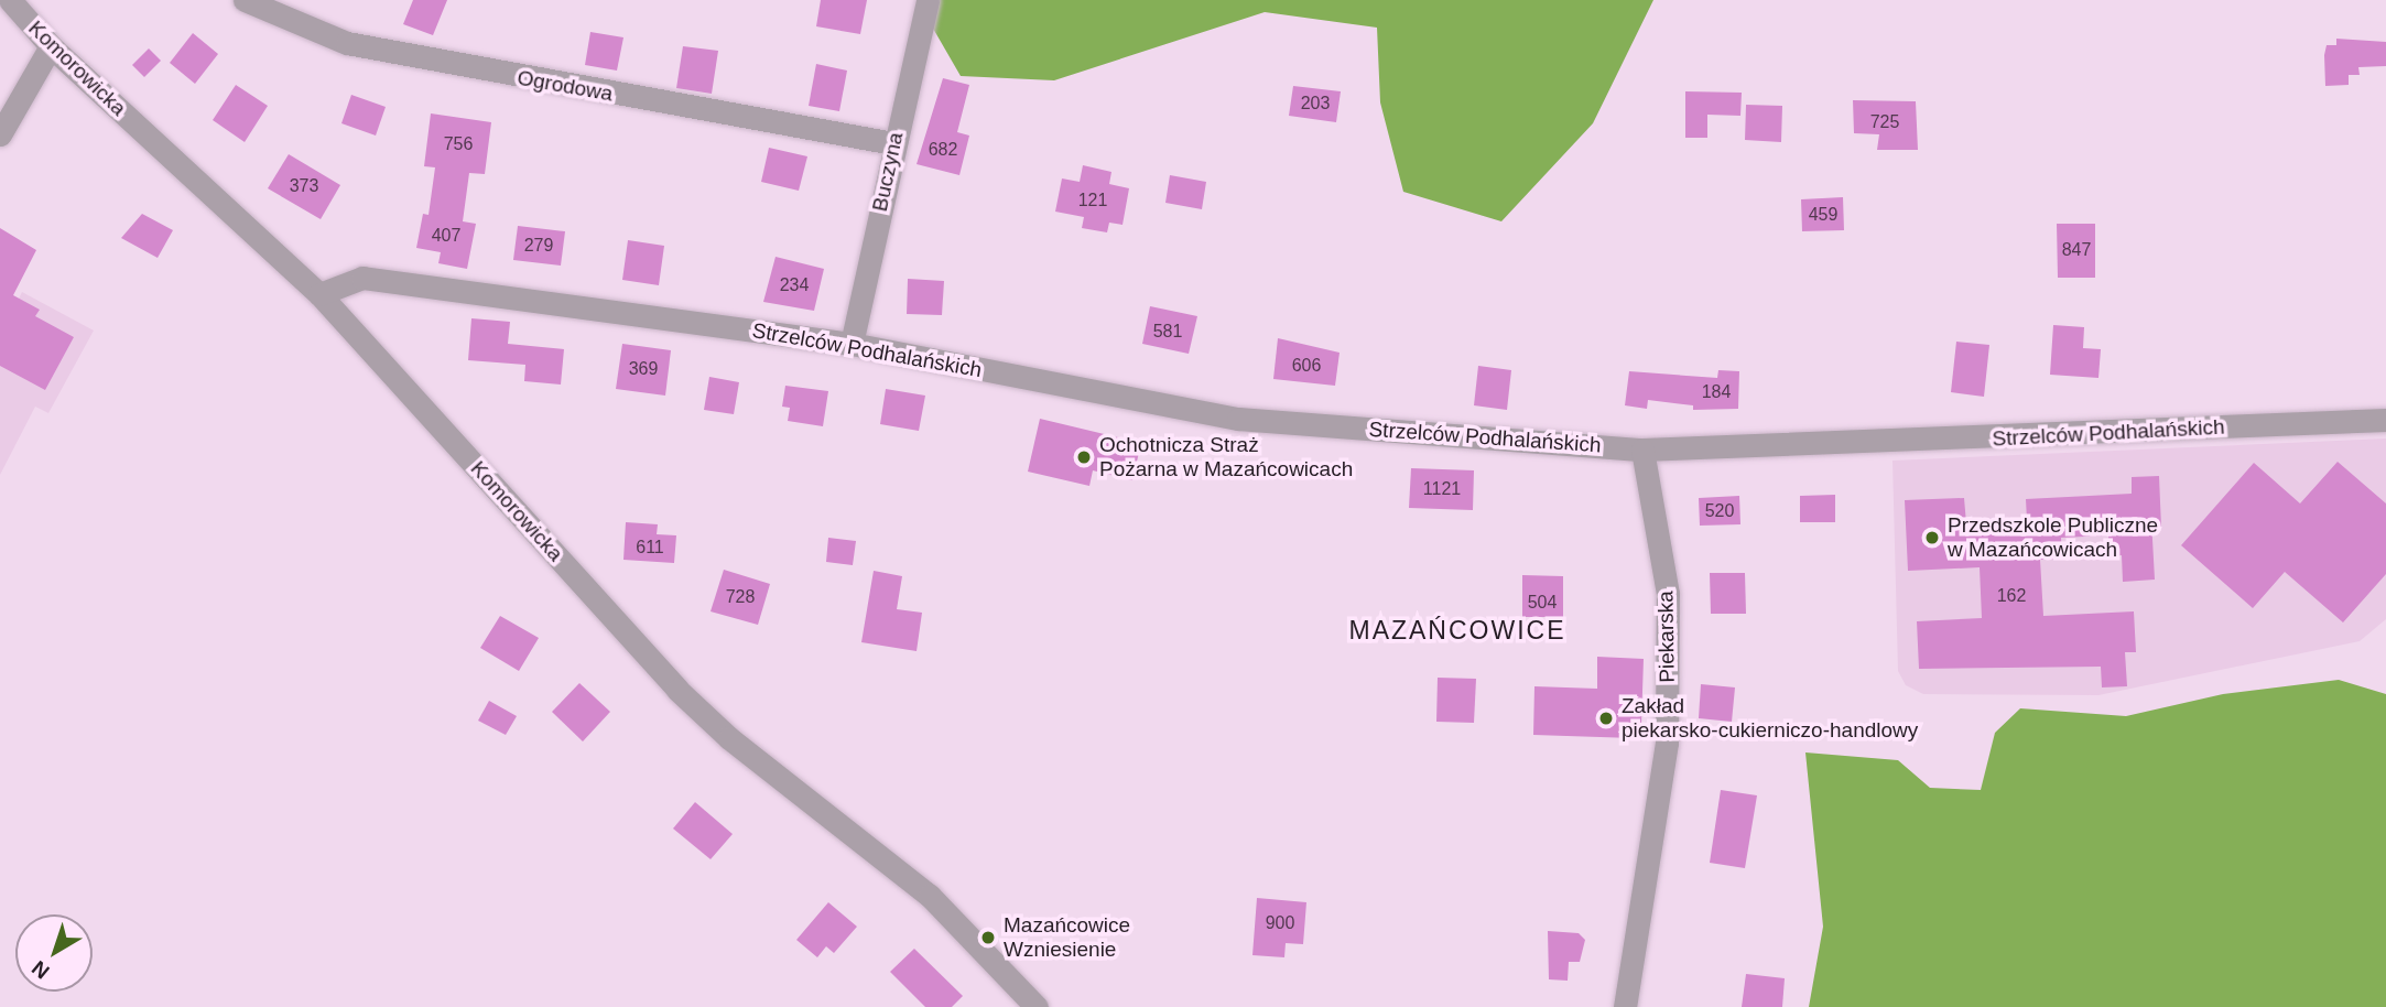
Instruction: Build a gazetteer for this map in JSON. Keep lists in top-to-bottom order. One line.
{"streets":{"street":["Komorowicka","Ogrodowa","Buczyna","Strzelców Podhalańskich","Piekarska"]},"crossings":[["Komorowicka","Strzelców Podhalańskich"],["Ogrodowa","Buczyna"],["Buczyna","Strzelców Podhalańskich"],["Strzelców Podhalańskich","Piekarska"]],"districts":["MAZAŃCOWICE"],"places":["Ochotnicza Straż Pożarna w Mazańcowicach","Przedszkole Publiczne w Mazańcowicach","Zakład piekarsko-cukierniczo-handlowy","Mazańcowice Wzniesienie"],"house_numbers":["203","725","756","682","373","121","459","407","279","847","234","581","606","369","184","1121","520","611","162","728","504","900"],"north":"bottom left"}
